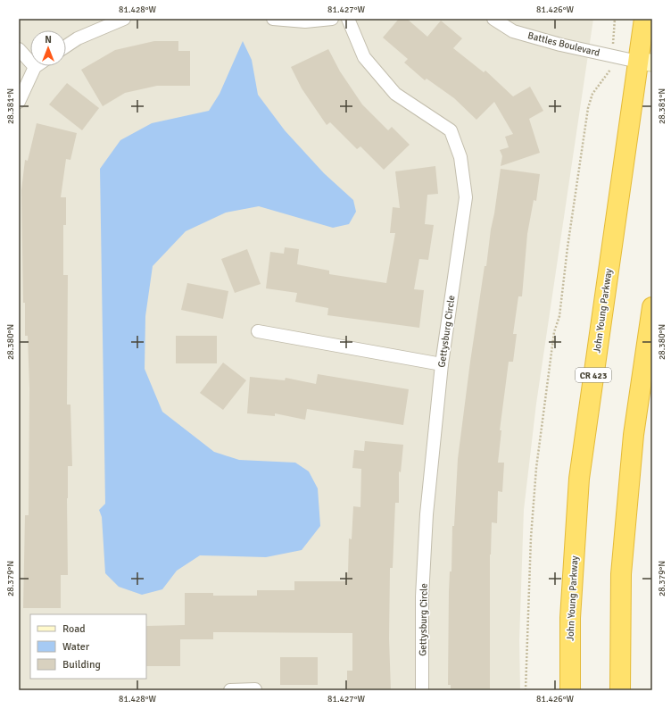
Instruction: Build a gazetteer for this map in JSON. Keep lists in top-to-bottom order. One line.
{"streets":{"highway":["John Young Parkway","CR 423"],"street":["Battles Boulevard","Gettysburg Circle"]},"crossings":[["Battles Boulevard","John Young Parkway"]],"legend":["Road","Water","Building"],"north":"top","coordinates":["81.428°W","81.427°W","81.426°W","28.381°N","28.380°N","28.379°N"]}
